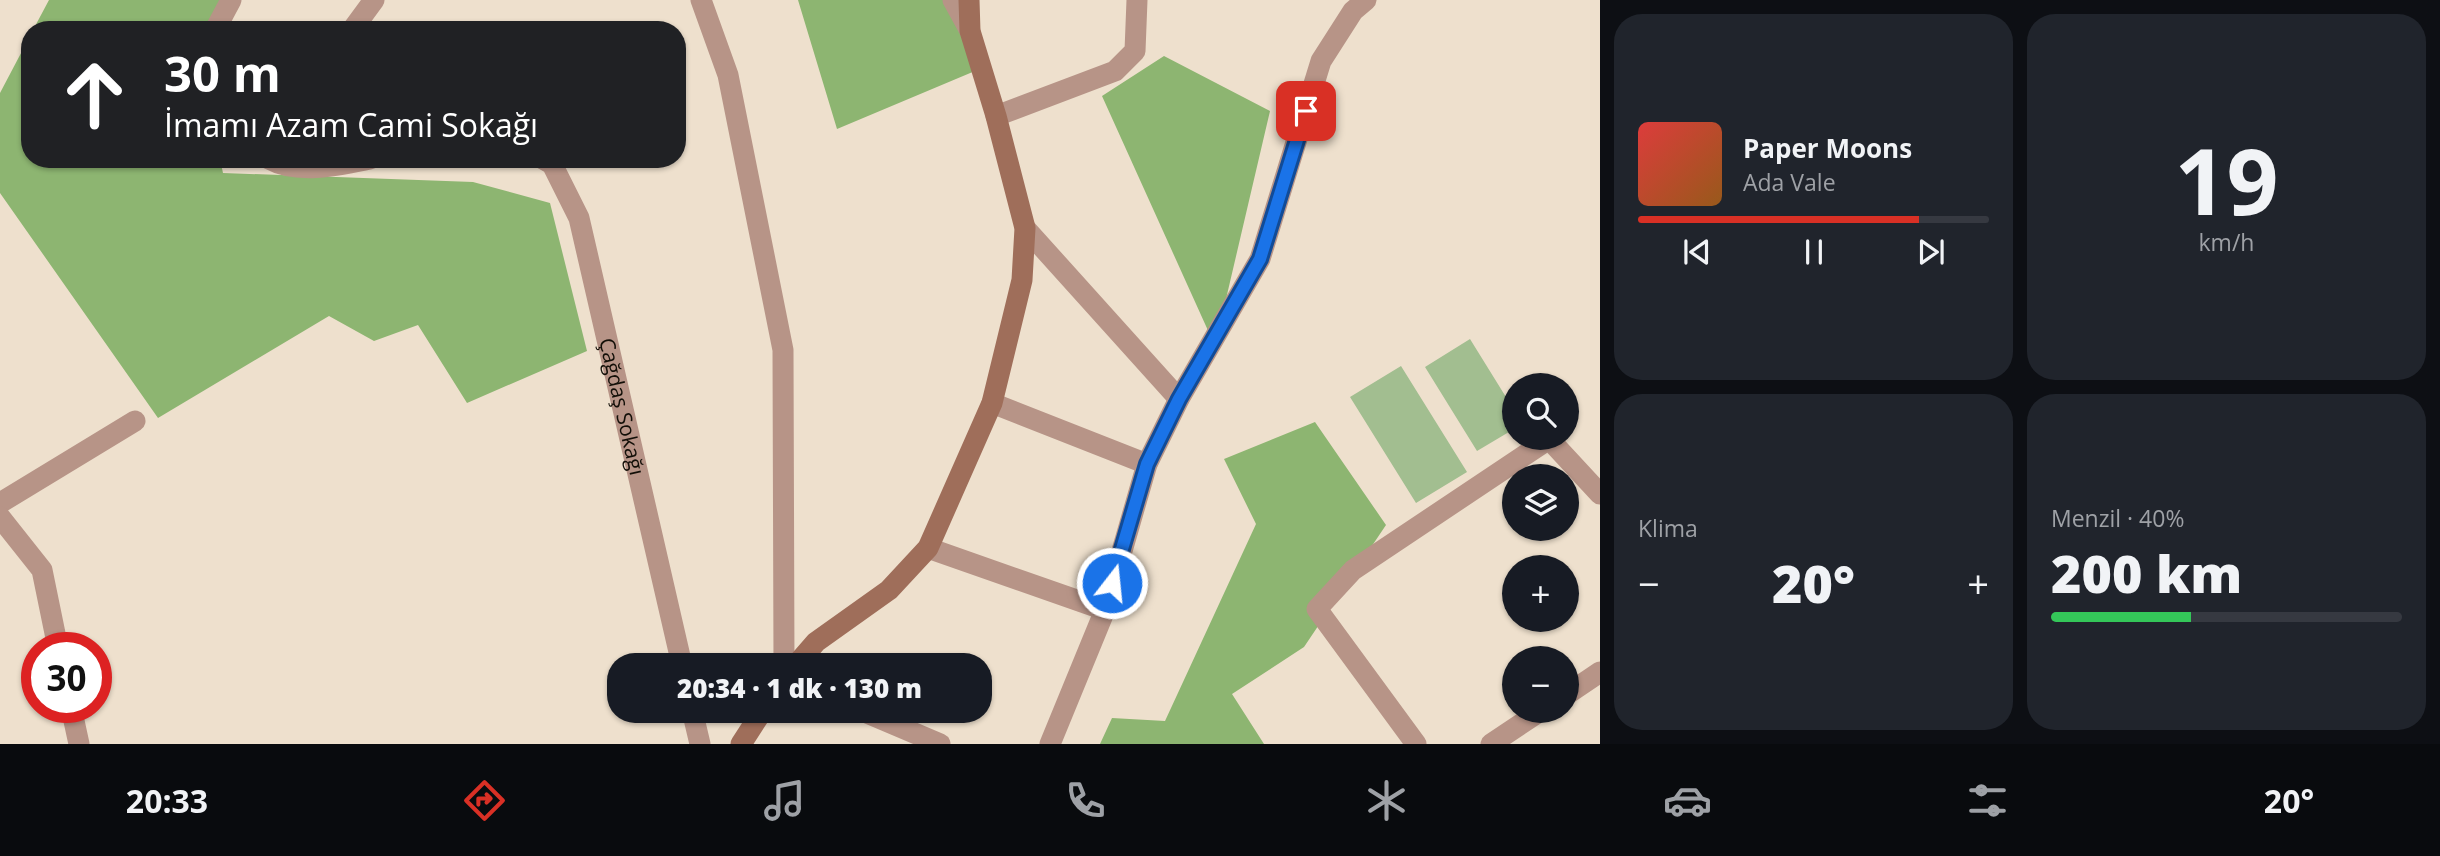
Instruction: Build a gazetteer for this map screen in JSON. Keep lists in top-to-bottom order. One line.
{"streets":{"street":["Çağdaş Sokağı"]},"page":{"tile":[["19","km/h"],"Klima",["Menzil · 40%","200 km"]],"turn":["30 m","İmamı Azam Cami Sokağı"],"song":["Paper Moons","Ada Vale"],"map_buttons":["+","−"],"heat":["−","20°","+"],"limit":"30","trip":"20:34 · 1 dk · 130 m","tabs":["20:33","20°"]}}
